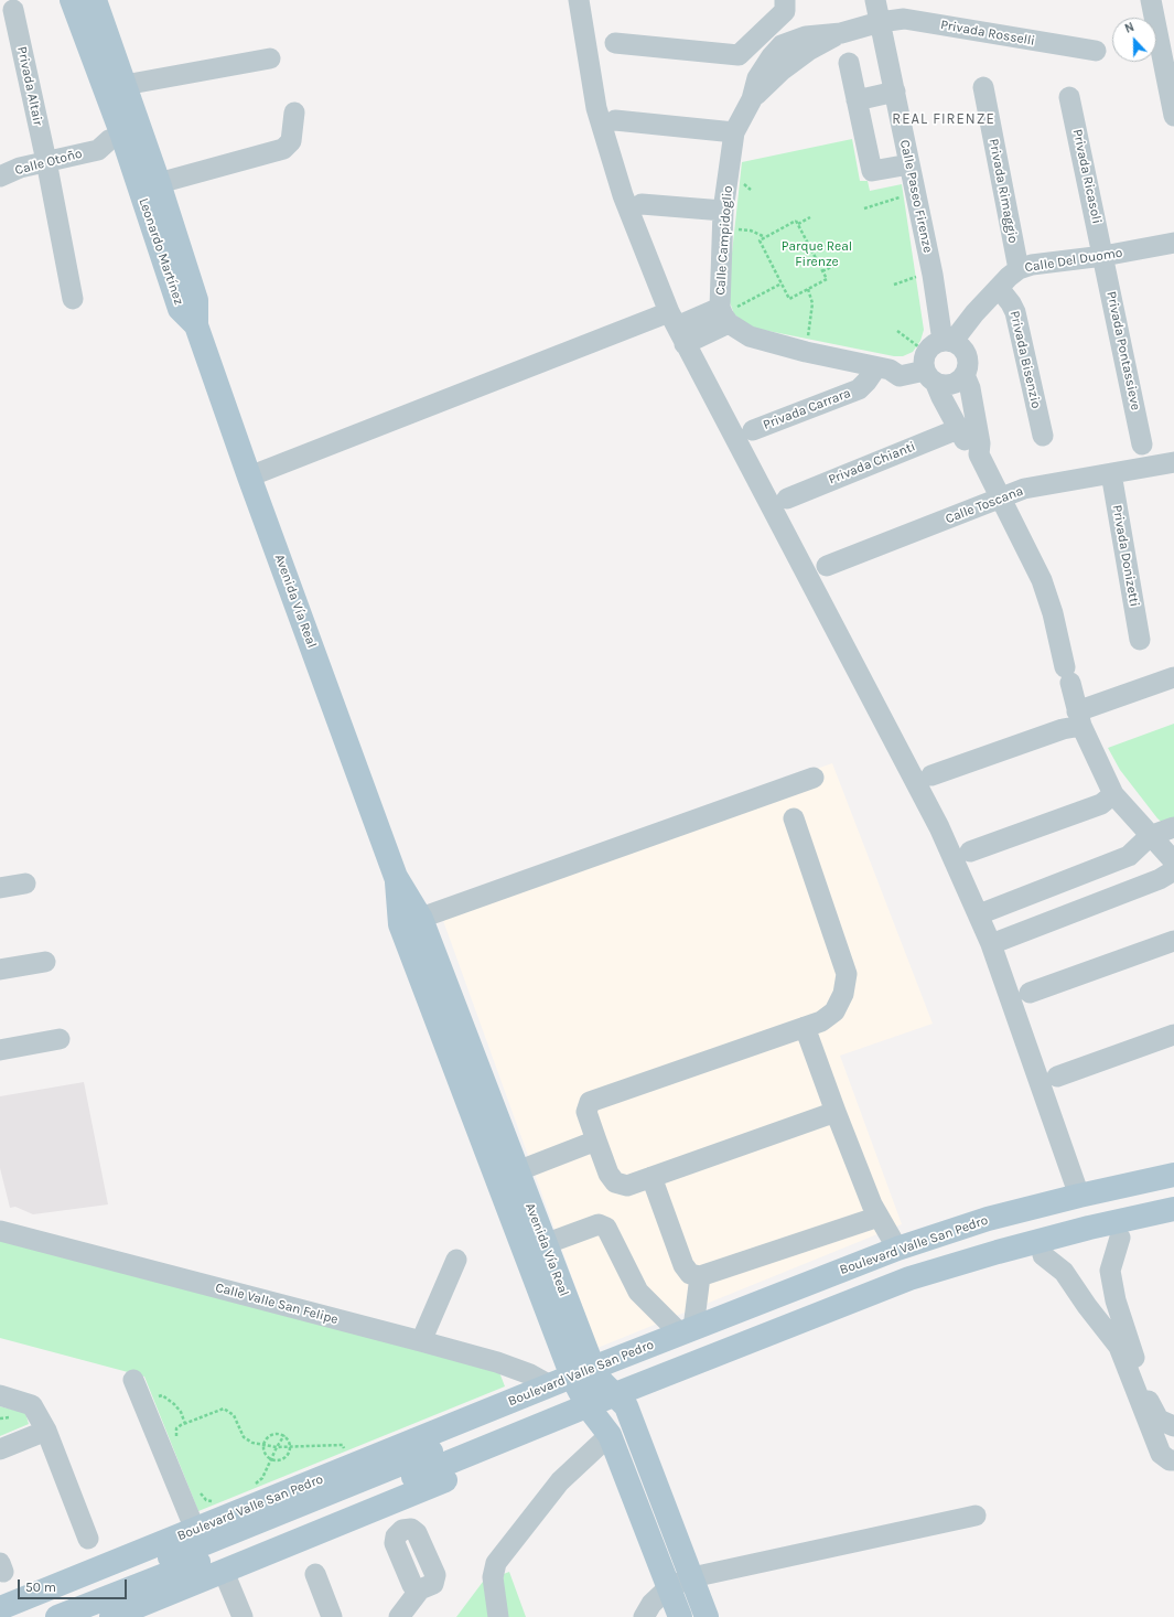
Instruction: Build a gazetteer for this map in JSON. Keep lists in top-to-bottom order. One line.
{"streets":{"main road":["Leonardo Martínez","Avenida Vía Real","Boulevard Valle San Pedro"],"street":["Privada Rosselli","Privada Altair","Calle Otoño","Privada Ricasoli","Privada Rimaggio","Calle Paseo Firenze","Calle Campidoglio","Calle Del Duomo","Privada Pontassieve","Privada Bisenzio","Privada Carrara","Privada Chianti","Calle Toscana","Privada Donizetti","Calle Valle San Felipe"]},"crossings":[["Privada Rosselli","Calle Paseo Firenze"],["Privada Rosselli","Calle Campidoglio"],["Privada Altair","Calle Otoño"],["Calle Otoño","Leonardo Martínez"],["Privada Ricasoli","Calle Del Duomo"],["Privada Ricasoli","Privada Pontassieve"],["Privada Rimaggio","Calle Del Duomo"],["Calle Paseo Firenze","Calle Campidoglio"],["Calle Paseo Firenze","Calle Del Duomo"],["Calle Paseo Firenze","Privada Chianti"],["Calle Paseo Firenze","Calle Toscana"],["Leonardo Martínez","Avenida Vía Real"],["Calle Del Duomo","Privada Pontassieve"],["Calle Del Duomo","Privada Bisenzio"],["Calle Toscana","Privada Donizetti"],["Avenida Vía Real","Boulevard Valle San Pedro"],["Avenida Vía Real","Calle Valle San Felipe"],["Boulevard Valle San Pedro","Calle Valle San Felipe"]],"districts":["REAL FIRENZE"],"parks":["Parque Real Firenze"],"scale_bar":"50 m","north":"top"}
